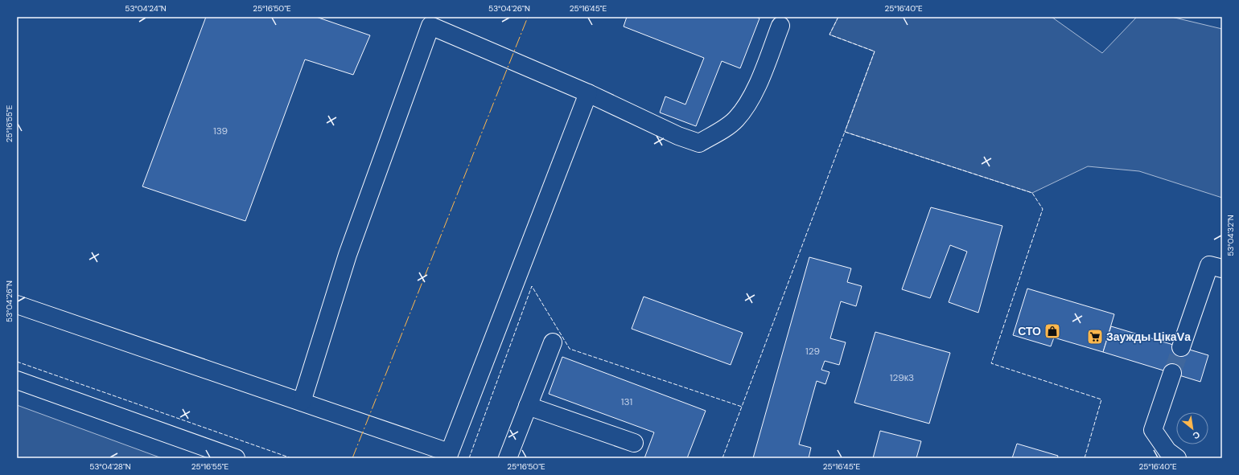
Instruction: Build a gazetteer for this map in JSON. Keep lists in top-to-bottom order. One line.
{"places":{"shop":["СТО"],"supermarket":["Заужды ЦікаVа"]},"house_numbers":["139","129","129к3","131"],"north":"bottom right","coordinates":["53°04'24\"N","25°16'50\"E","53°04'26\"N","25°16'45\"E","25°16'40\"E","25°16'55\"E","53°04'32\"N","53°04'28\"N"]}
